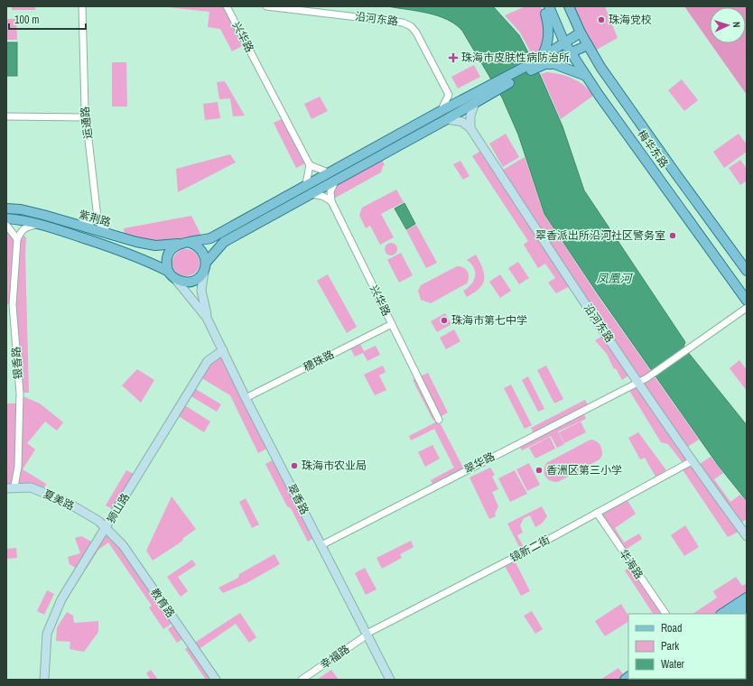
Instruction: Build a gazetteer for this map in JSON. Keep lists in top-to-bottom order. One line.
{"streets":{"main road":["梅华东路","紫荆路"],"street":["沿河东路","兴华路","运通路","穗珠路","银香路","翠华路","翠香路","夏美路","狮山路","镜新二街","华海路","教育路","幸福路"]},"crossings":[["沿河东路","翠华路"],["沿河东路","镜新二街"],["兴华路","穗珠路"],["运通路","紫荆路"],["穗珠路","翠香路"],["银香路","夏美路"],["翠华路","翠香路"],["翠香路","狮山路"],["翠香路","镜新二街"],["翠香路","幸福路"],["夏美路","狮山路"],["夏美路","教育路"],["狮山路","教育路"],["镜新二街","华海路"],["镜新二街","幸福路"]],"water":["凤凰河"],"places":{"other":["珠海党校","翠香派出所沿河社区警务室","珠海市第七中学","珠海市农业局","香洲区第三小学"],"health":["珠海市皮肤性病防治所"]},"legend":["Road","Park","Water"],"scale_bar":"100 m","north":"right"}
